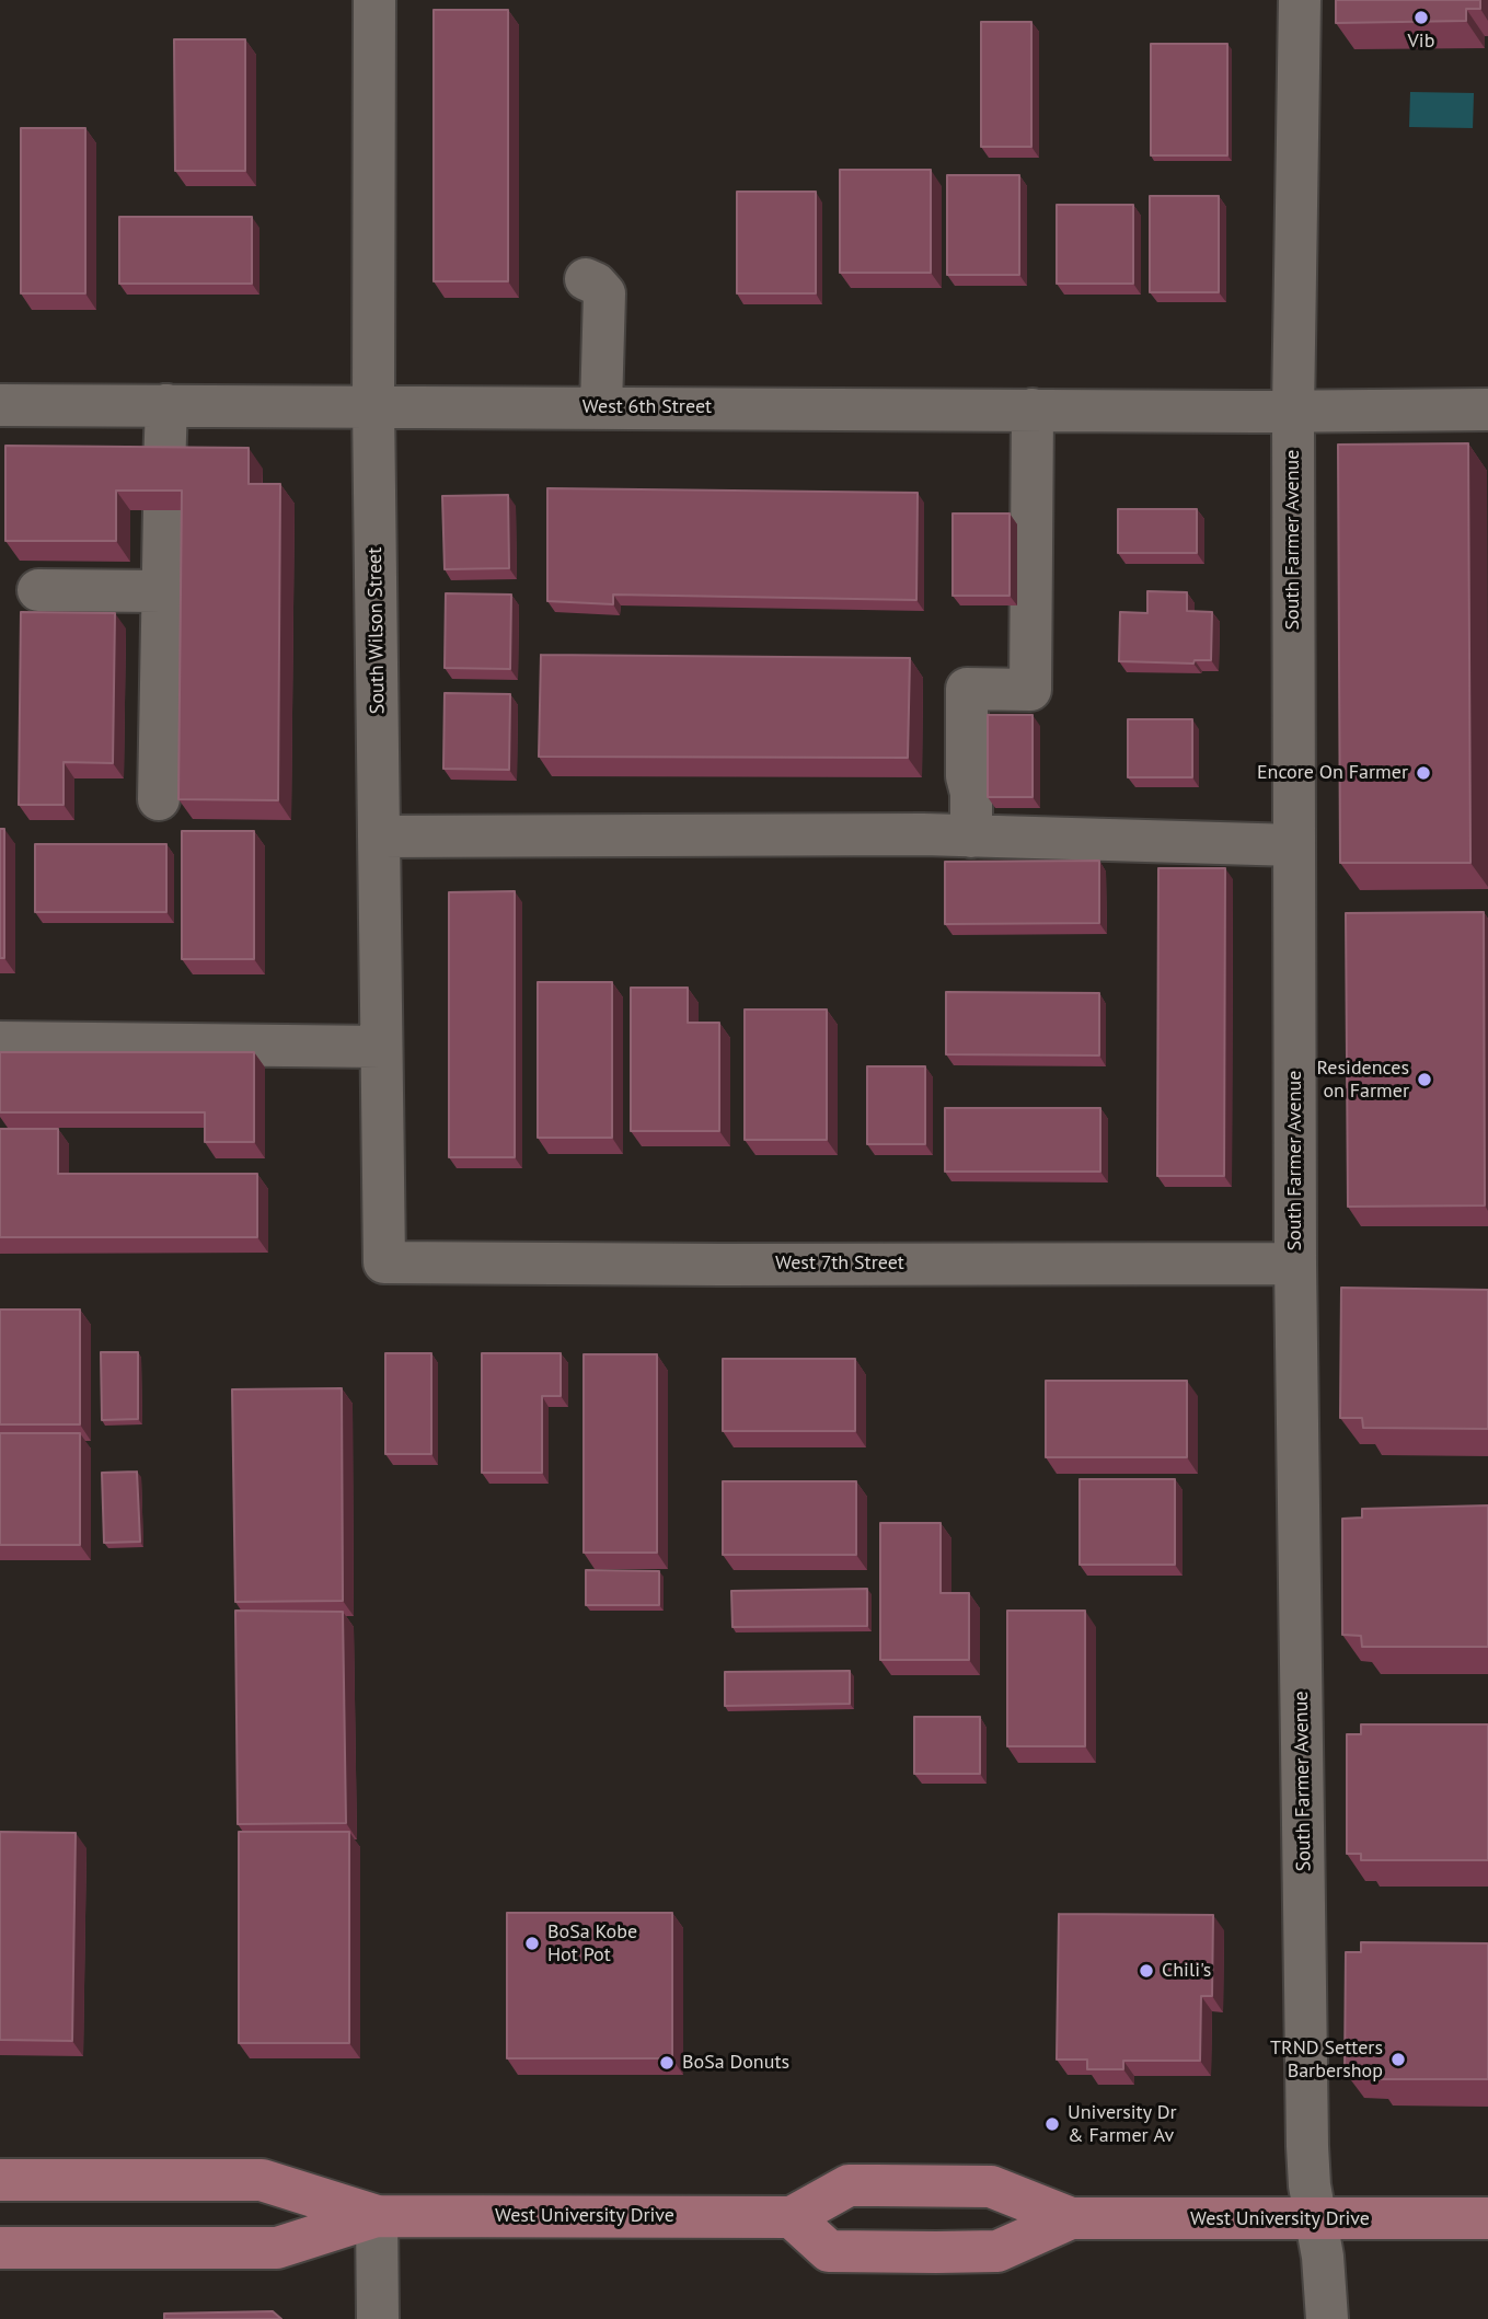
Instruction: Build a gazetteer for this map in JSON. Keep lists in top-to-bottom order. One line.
{"streets":{"main road":["West University Drive"],"street":["West 6th Street","South Farmer Avenue","South Wilson Street","West 7th Street"]},"crossings":[["West 6th Street","South Farmer Avenue"],["West 6th Street","South Wilson Street"],["South Farmer Avenue","West 7th Street"],["South Farmer Avenue","West University Drive"],["South Wilson Street","West 7th Street"]],"places":["Vib","Encore On Farmer","Residences on Farmer","BoSa Kobe Hot Pot","Chili's","TRND Setters Barbershop","BoSa Donuts","University Dr & Farmer Av"]}
